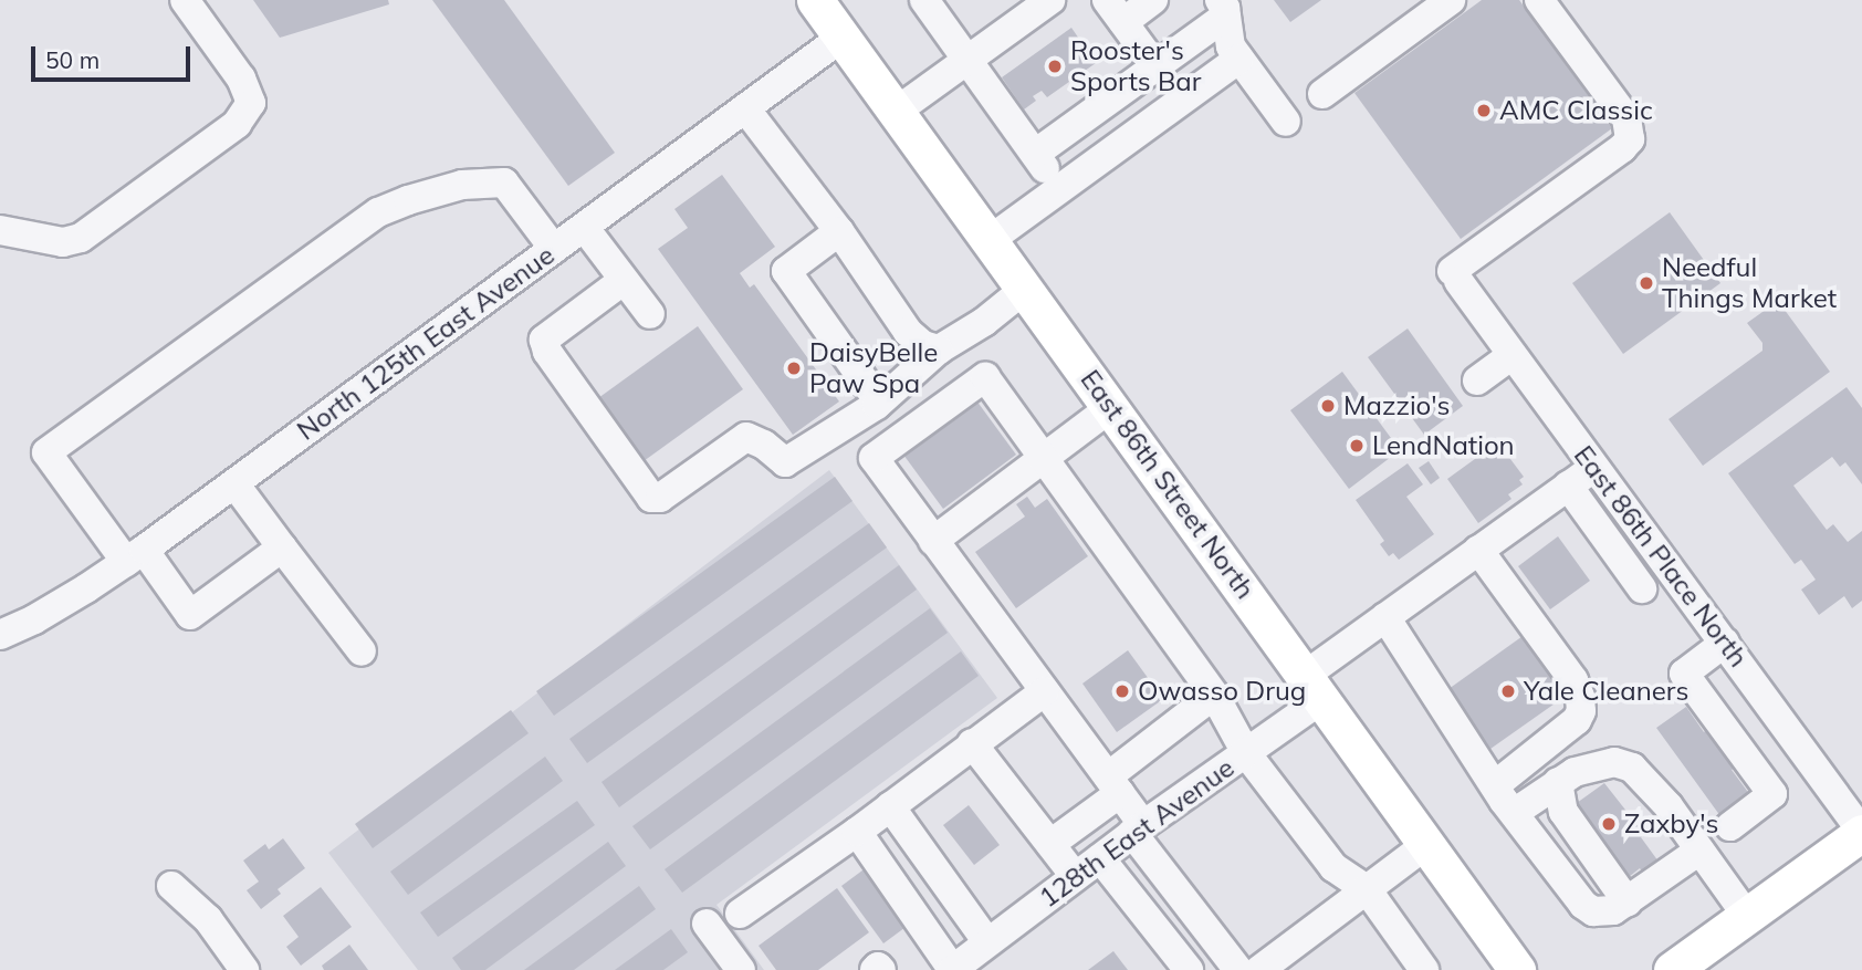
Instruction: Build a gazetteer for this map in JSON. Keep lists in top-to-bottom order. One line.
{"streets":{"main road":["East 86th Street North"],"street":["North 125th East Avenue","East 86th Place North","128th East Avenue"]},"crossings":[["North 125th East Avenue","East 86th Street North"],["East 86th Street North","128th East Avenue"],["East 86th Place North","128th East Avenue"]],"places":["Rooster's Sports Bar","AMC Classic","Needful Things Market","DaisyBelle Paw Spa","Mazzio's","LendNation","Owasso Drug","Yale Cleaners","Zaxby's"],"scale_bar":"50 m"}
